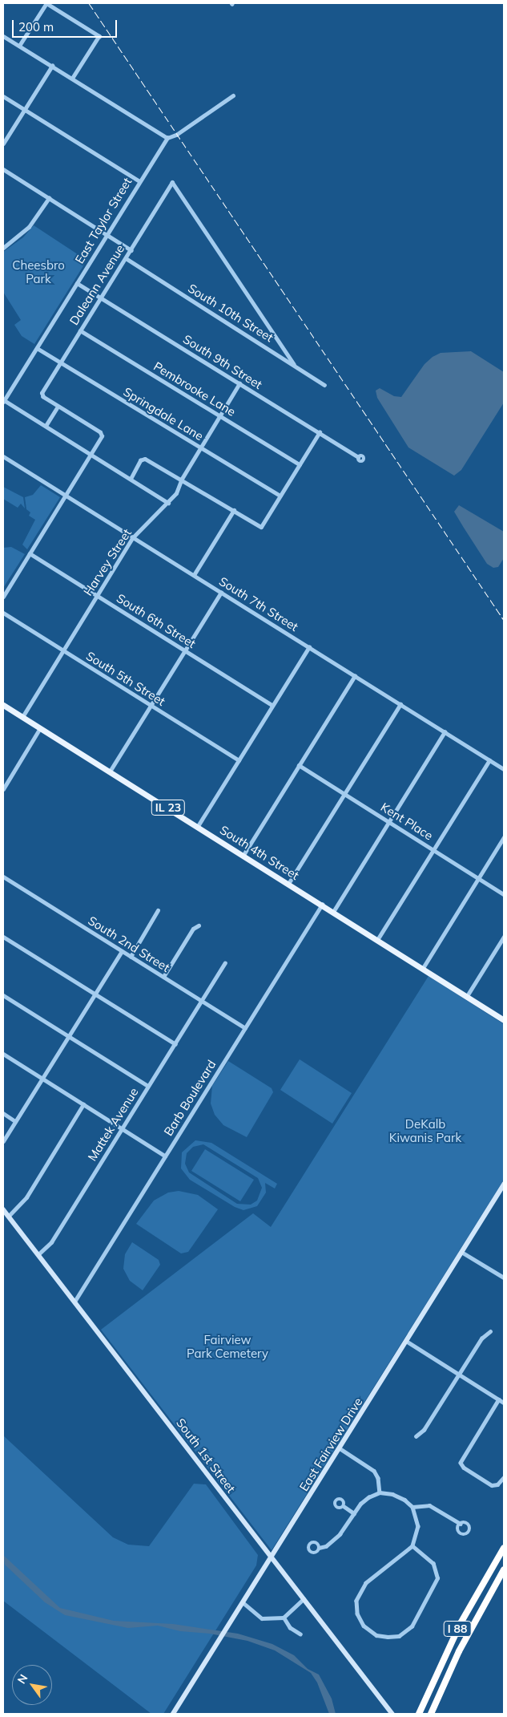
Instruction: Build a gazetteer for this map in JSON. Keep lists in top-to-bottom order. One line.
{"streets":{"highway":["I 88"],"main road":["IL 23","South 4th Street"],"street":["East Taylor Street","Daleann Avenue","South 10th Street","South 9th Street","Pembrooke Lane","Springdale Lane","Harvey Street","South 7th Street","South 6th Street","South 5th Street","Kent Place","South 2nd Street","Barb Boulevard","Mattek Avenue","East Fairview Drive","South 1st Street"]},"crossings":[["East Taylor Street","South 9th Street"],["East Taylor Street","Springdale Lane"],["Daleann Avenue","South 10th Street"],["Daleann Avenue","South 9th Street"],["Daleann Avenue","Pembrooke Lane"],["Daleann Avenue","Springdale Lane"],["South 9th Street","Harvey Street"],["Pembrooke Lane","Harvey Street"],["Springdale Lane","Harvey Street"],["Harvey Street","South 7th Street"],["Harvey Street","South 6th Street"],["Harvey Street","South 5th Street"],["Harvey Street","South 4th Street"],["South 4th Street","Barb Boulevard"],["South 2nd Street","Barb Boulevard"],["South 2nd Street","Mattek Avenue"],["Barb Boulevard","South 1st Street"],["Mattek Avenue","South 1st Street"],["East Fairview Drive","South 1st Street"]],"parks":["Cheesbro Park","DeKalb Kiwanis Park","Fairview Park Cemetery"],"scale_bar":"200 m","north":"top left"}
